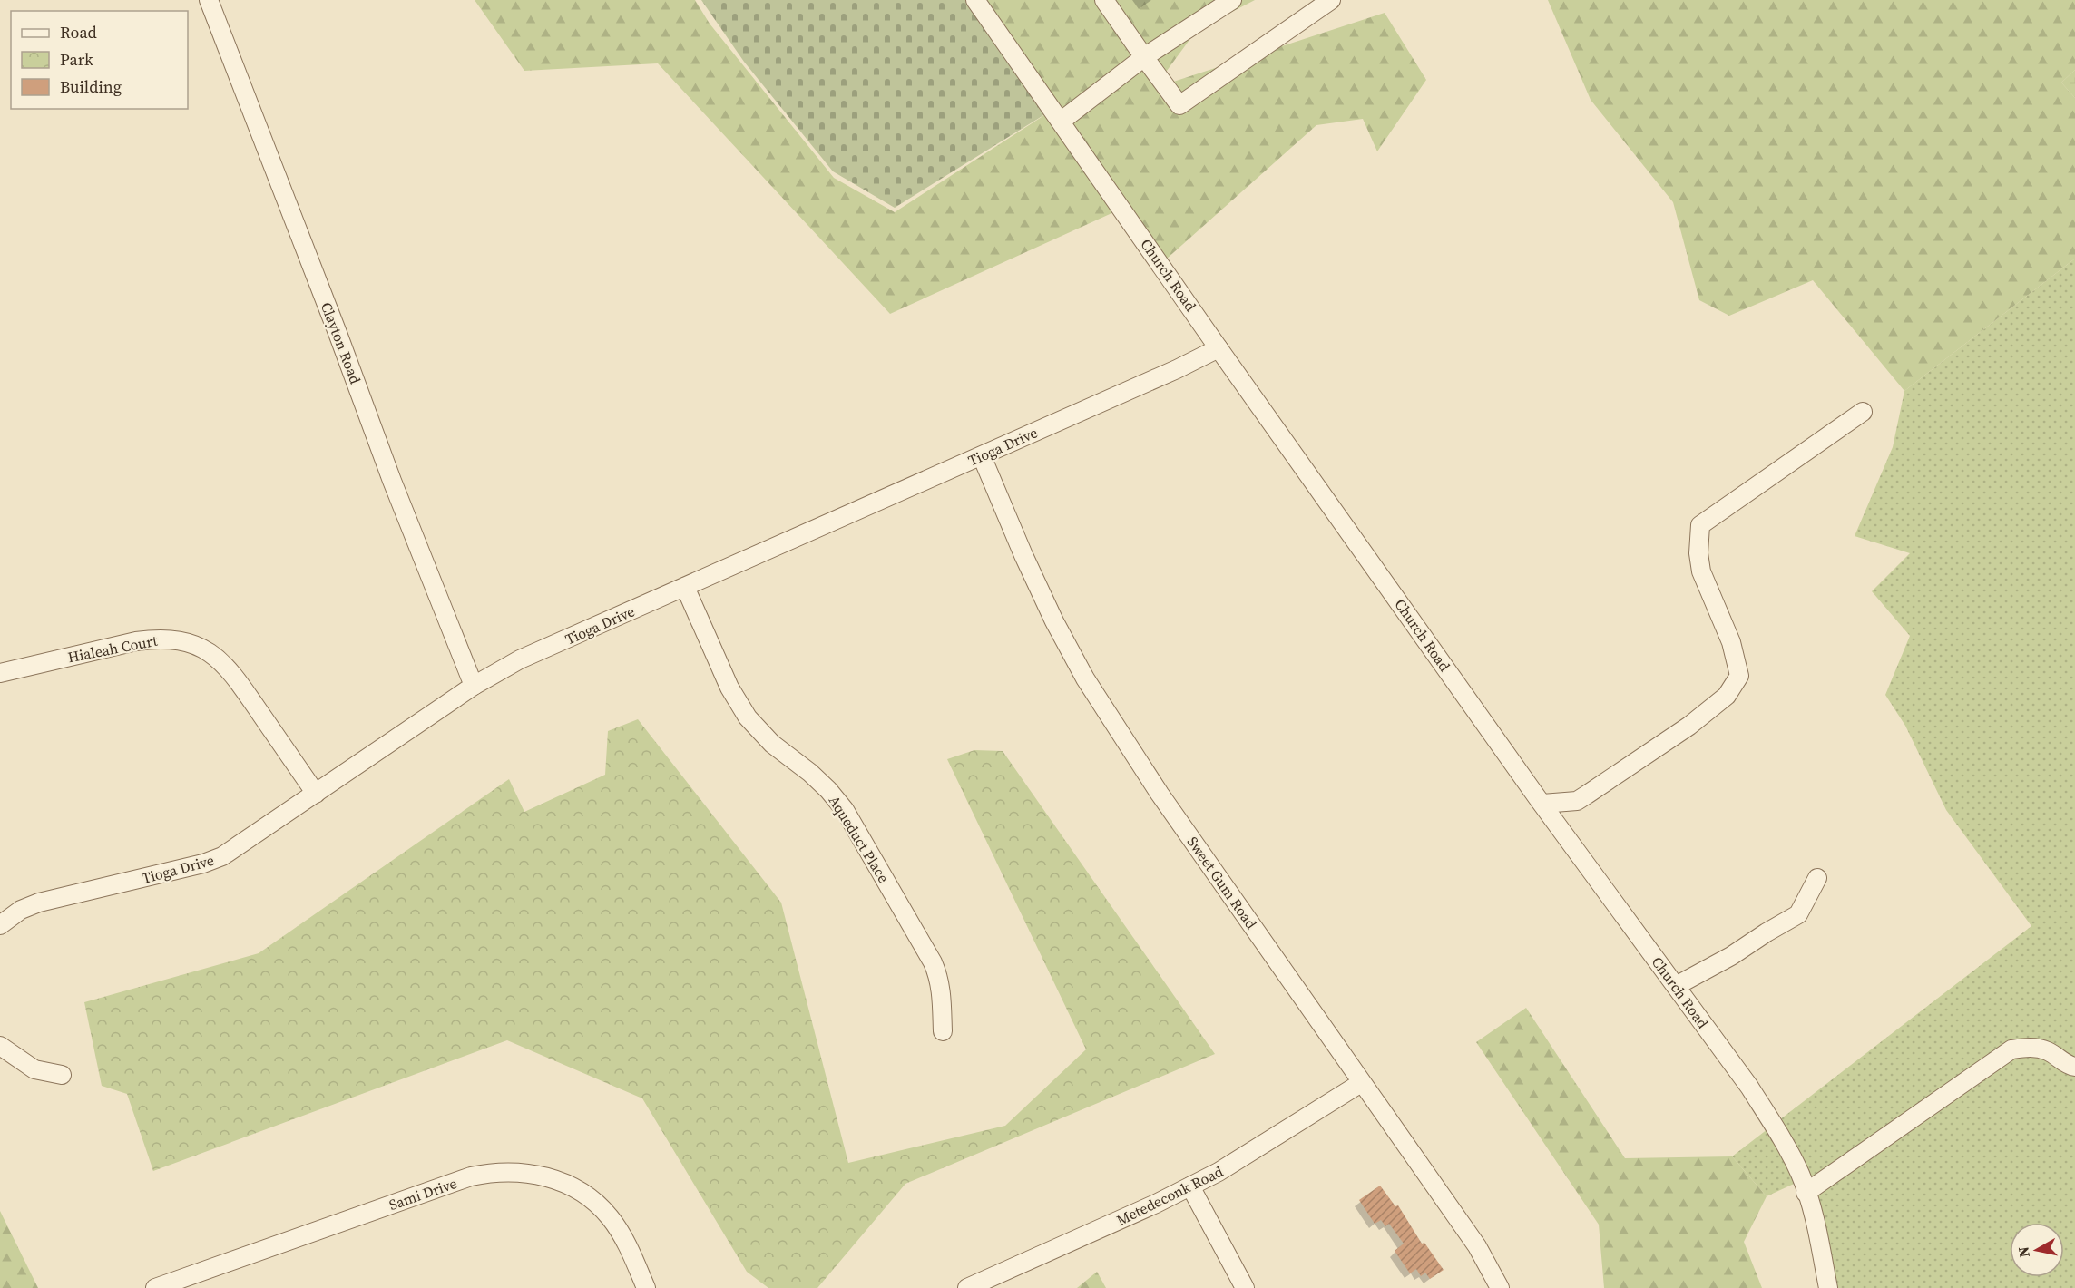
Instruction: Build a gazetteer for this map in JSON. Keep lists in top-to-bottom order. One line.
{"streets":{"street":["Church Road","Clayton Road","Tioga Drive","Hialeah Court","Aqueduct Place","Sweet Gum Road","Sami Drive","Metedeconk Road"]},"crossings":[["Church Road","Tioga Drive"],["Clayton Road","Tioga Drive"],["Tioga Drive","Hialeah Court"],["Tioga Drive","Aqueduct Place"],["Tioga Drive","Sweet Gum Road"],["Sweet Gum Road","Metedeconk Road"]],"legend":["Road","Park","Building"],"north":"left"}
